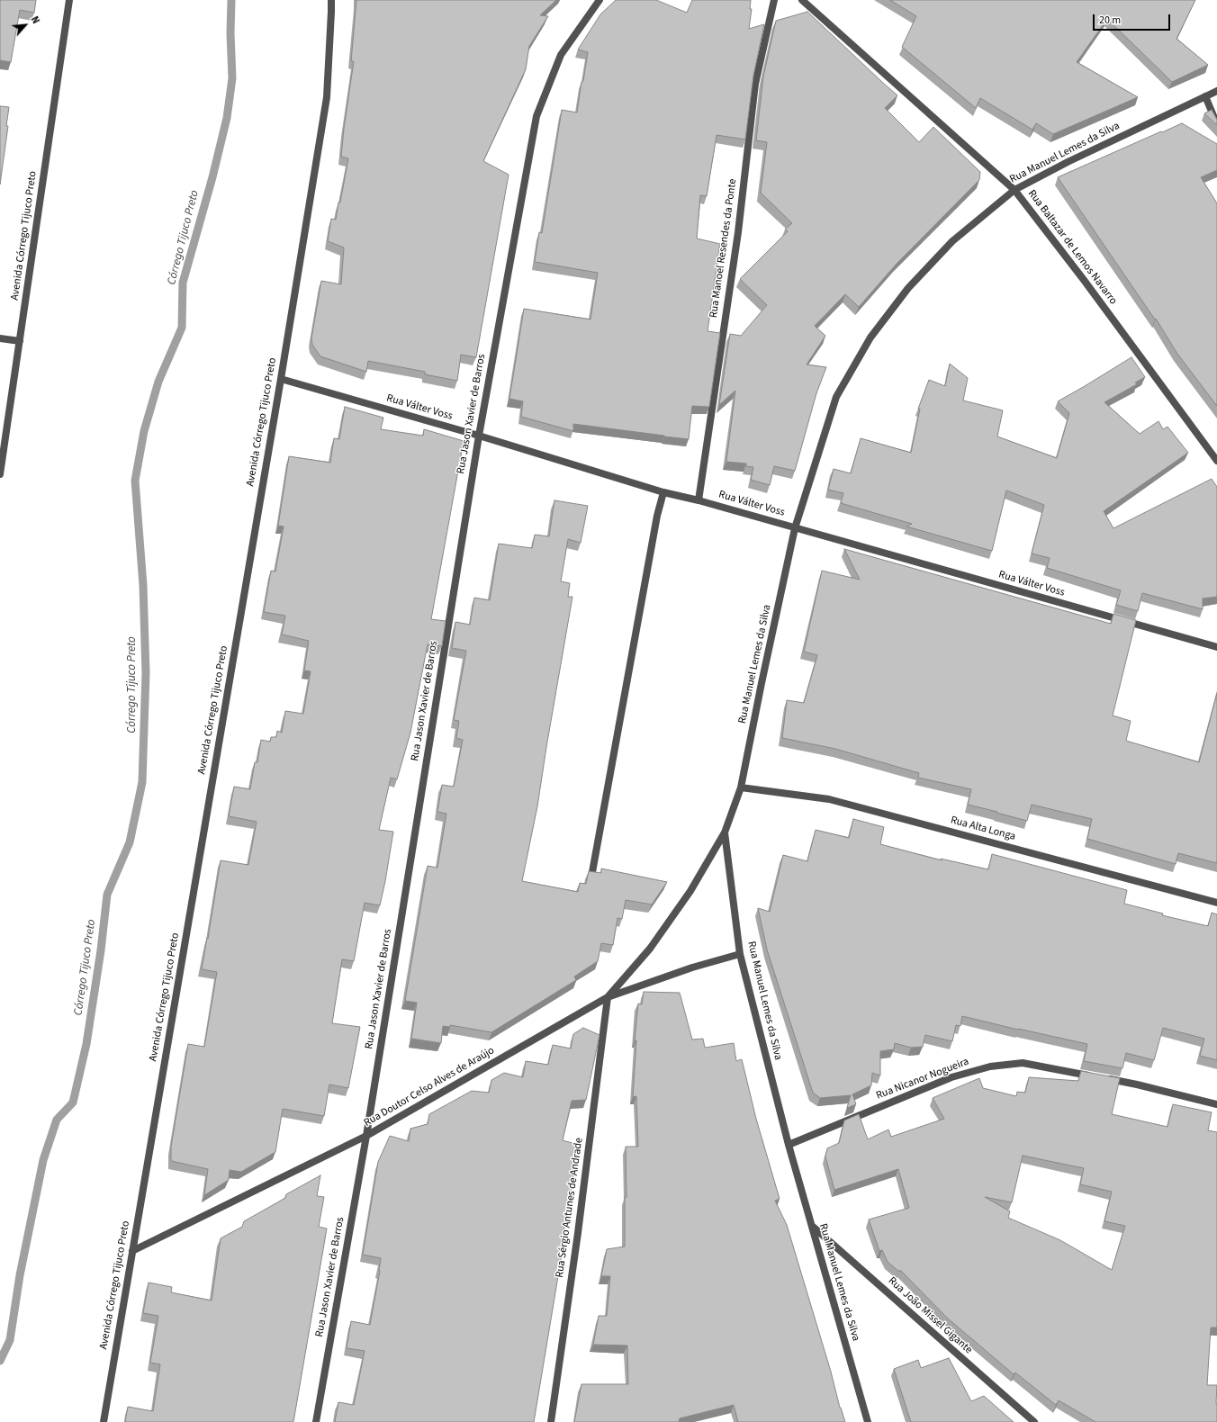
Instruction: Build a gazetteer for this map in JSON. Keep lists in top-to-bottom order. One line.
{"streets":{"street":["Rua Manuel Lemes da Silva","Avenida Córrego Tijuco Preto","Rua Baltazar de Lemos Navarro","Rua Manoel Resendes da Ponte","Rua Válter Voss","Rua Jason Xavier de Barros","Rua Alta Longa","Rua Nicanor Nogueira","Rua Doutor Celso Alves de Araújo","Rua Sérgio Antunes de Andrade","Rua João Missel Gigante"]},"crossings":[["Rua Manuel Lemes da Silva","Rua Baltazar de Lemos Navarro"],["Rua Manuel Lemes da Silva","Rua Válter Voss"],["Rua Manuel Lemes da Silva","Rua Alta Longa"],["Rua Manuel Lemes da Silva","Rua Nicanor Nogueira"],["Rua Manuel Lemes da Silva","Rua Doutor Celso Alves de Araújo"],["Rua Manuel Lemes da Silva","Rua João Missel Gigante"],["Avenida Córrego Tijuco Preto","Rua Válter Voss"],["Avenida Córrego Tijuco Preto","Rua Doutor Celso Alves de Araújo"],["Rua Manoel Resendes da Ponte","Rua Válter Voss"],["Rua Válter Voss","Rua Jason Xavier de Barros"],["Rua Jason Xavier de Barros","Rua Doutor Celso Alves de Araújo"],["Rua Doutor Celso Alves de Araújo","Rua Sérgio Antunes de Andrade"]],"water":["Córrego Tijuco Preto"],"scale_bar":"20 m","north":"top right"}
